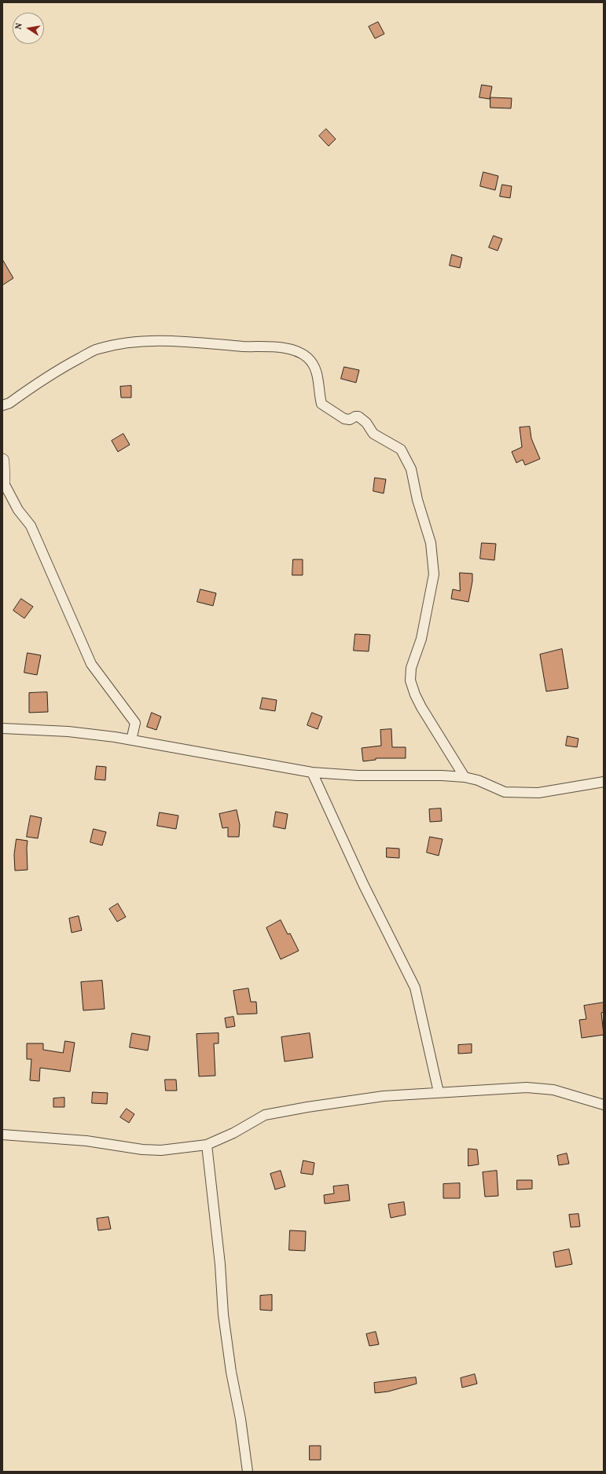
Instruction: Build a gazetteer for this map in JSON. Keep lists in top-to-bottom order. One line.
{"north":"left"}
